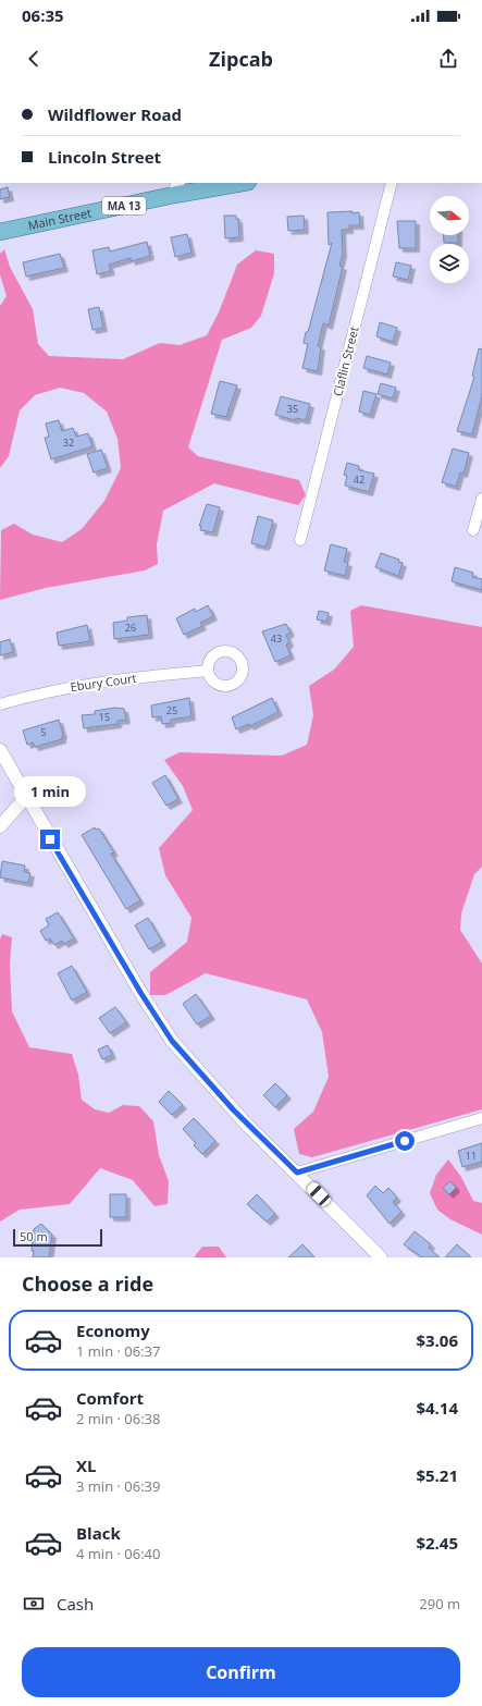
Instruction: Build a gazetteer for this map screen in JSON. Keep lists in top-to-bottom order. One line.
{"streets":{"main road":["MA 13","Main Street"],"street":["Claflin Street","Ebury Court"]},"house_numbers":["35","32","42","26","43","25","15","5","11"],"scale_bar":"50 m","north":"right","page":{"status":"06:35","header":"Zipcab","banner":["Wildflower Road","Lincoln Street"],"bubble":"1 min","scale":"50 m","heading":"Choose a ride","list":[{"name":"Economy","note":"1 min · 06:37","value":"$3.06"},{"name":"Comfort","note":"2 min · 06:38","value":"$4.14"},{"name":"XL","note":"3 min · 06:39","value":"$5.21"},{"name":"Black","note":"4 min · 06:40","value":"$2.45"}],"pay":["Cash","290 m"],"buttons":"Confirm"}}
